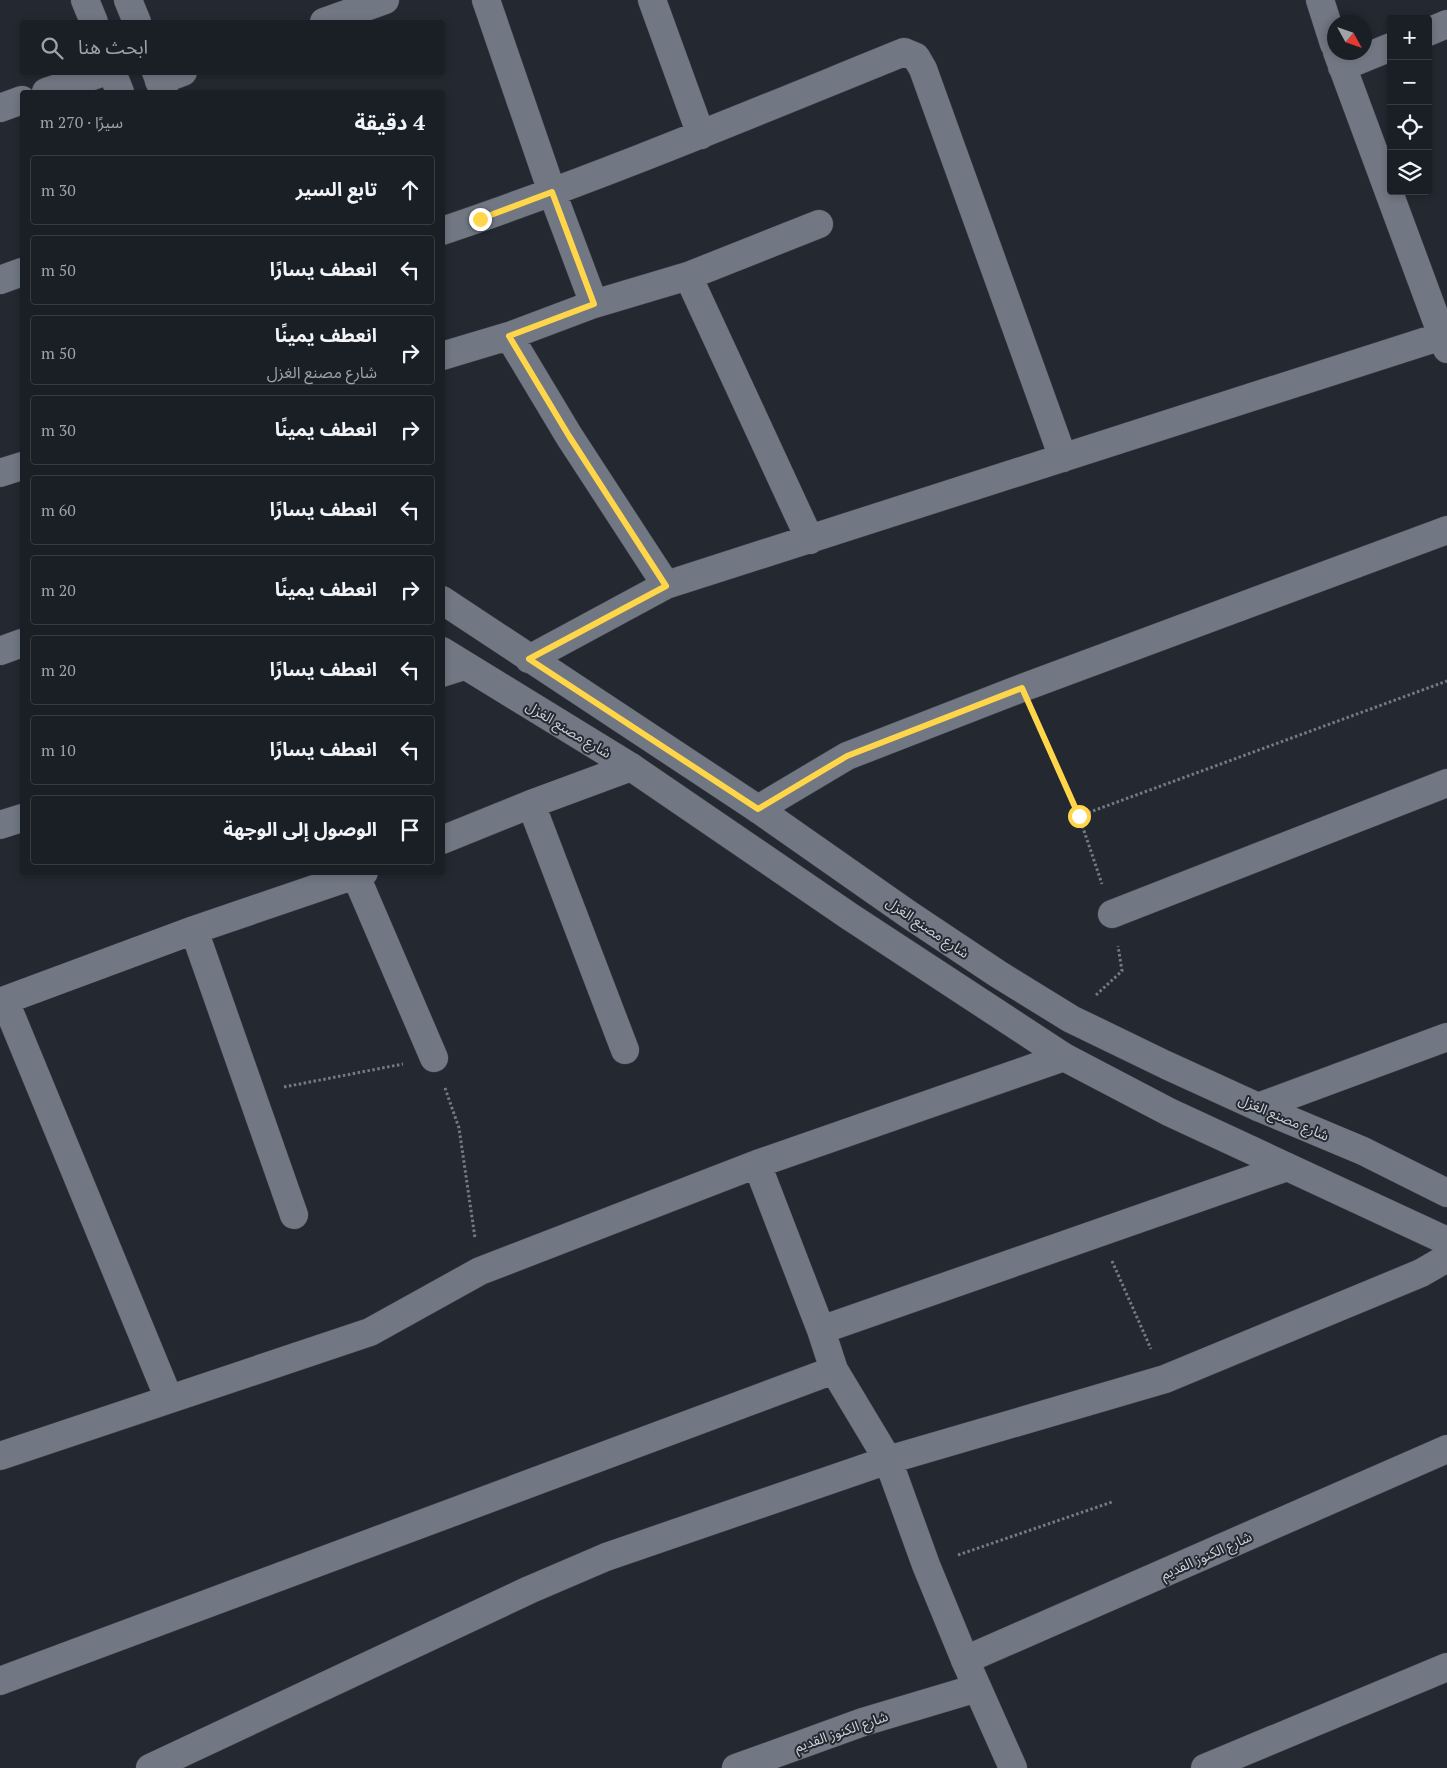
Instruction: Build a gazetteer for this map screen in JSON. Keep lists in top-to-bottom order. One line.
{"streets":{"street":["شارع مصنع الغزل","شارع الكنوز القديم"]},"north":"bottom right","page":{"map_buttons":["+","−"],"search":"ابحث هنا","heading":["4 دقيقة","سيرًا · 270 m"],"list":[["تابع السير","30 m"],["انعطف يسارًا","50 m"],["انعطف يمينًا","شارع مصنع الغزل","50 m"],["انعطف يمينًا","30 m"],["انعطف يسارًا","60 m"],["انعطف يمينًا","20 m"],["انعطف يسارًا","20 m"],["انعطف يسارًا","10 m"],"الوصول إلى الوجهة"]}}
